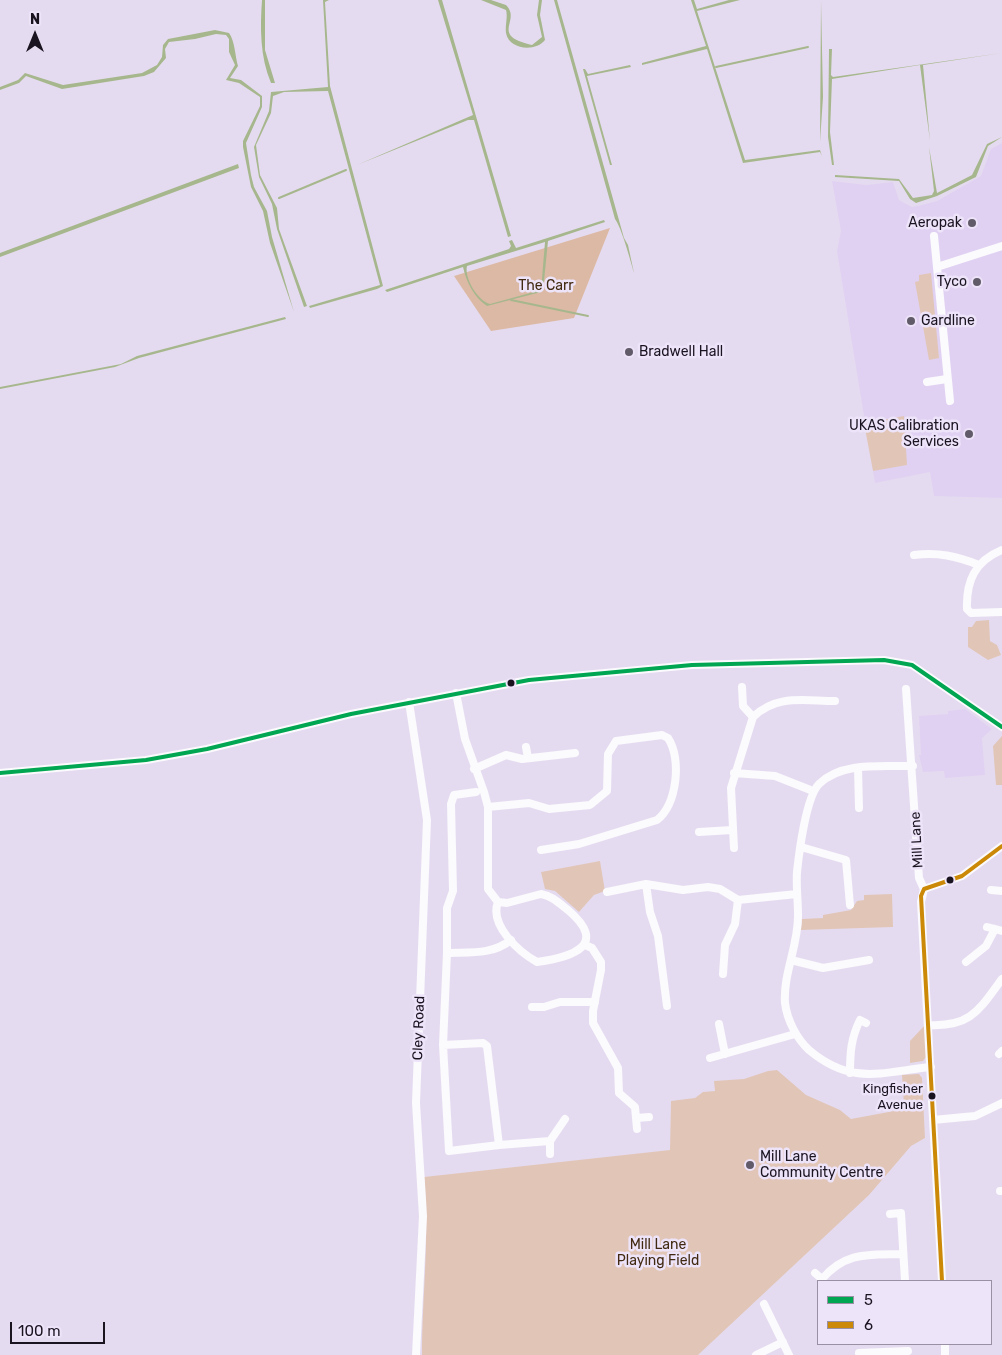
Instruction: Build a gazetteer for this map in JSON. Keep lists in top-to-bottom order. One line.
{"streets":{"street":["Mill Lane","Cley Road"]},"parks":["The Carr","Mill Lane Playing Field"],"places":["Aeropak","Tyco","Gardline","Bradwell Hall","UKAS Calibration Services","Kingfisher Avenue","Mill Lane Community Centre"],"lines":["transit line 5","transit line 6"],"legend":["5","6"],"scale_bar":"100 m","north":"top"}
